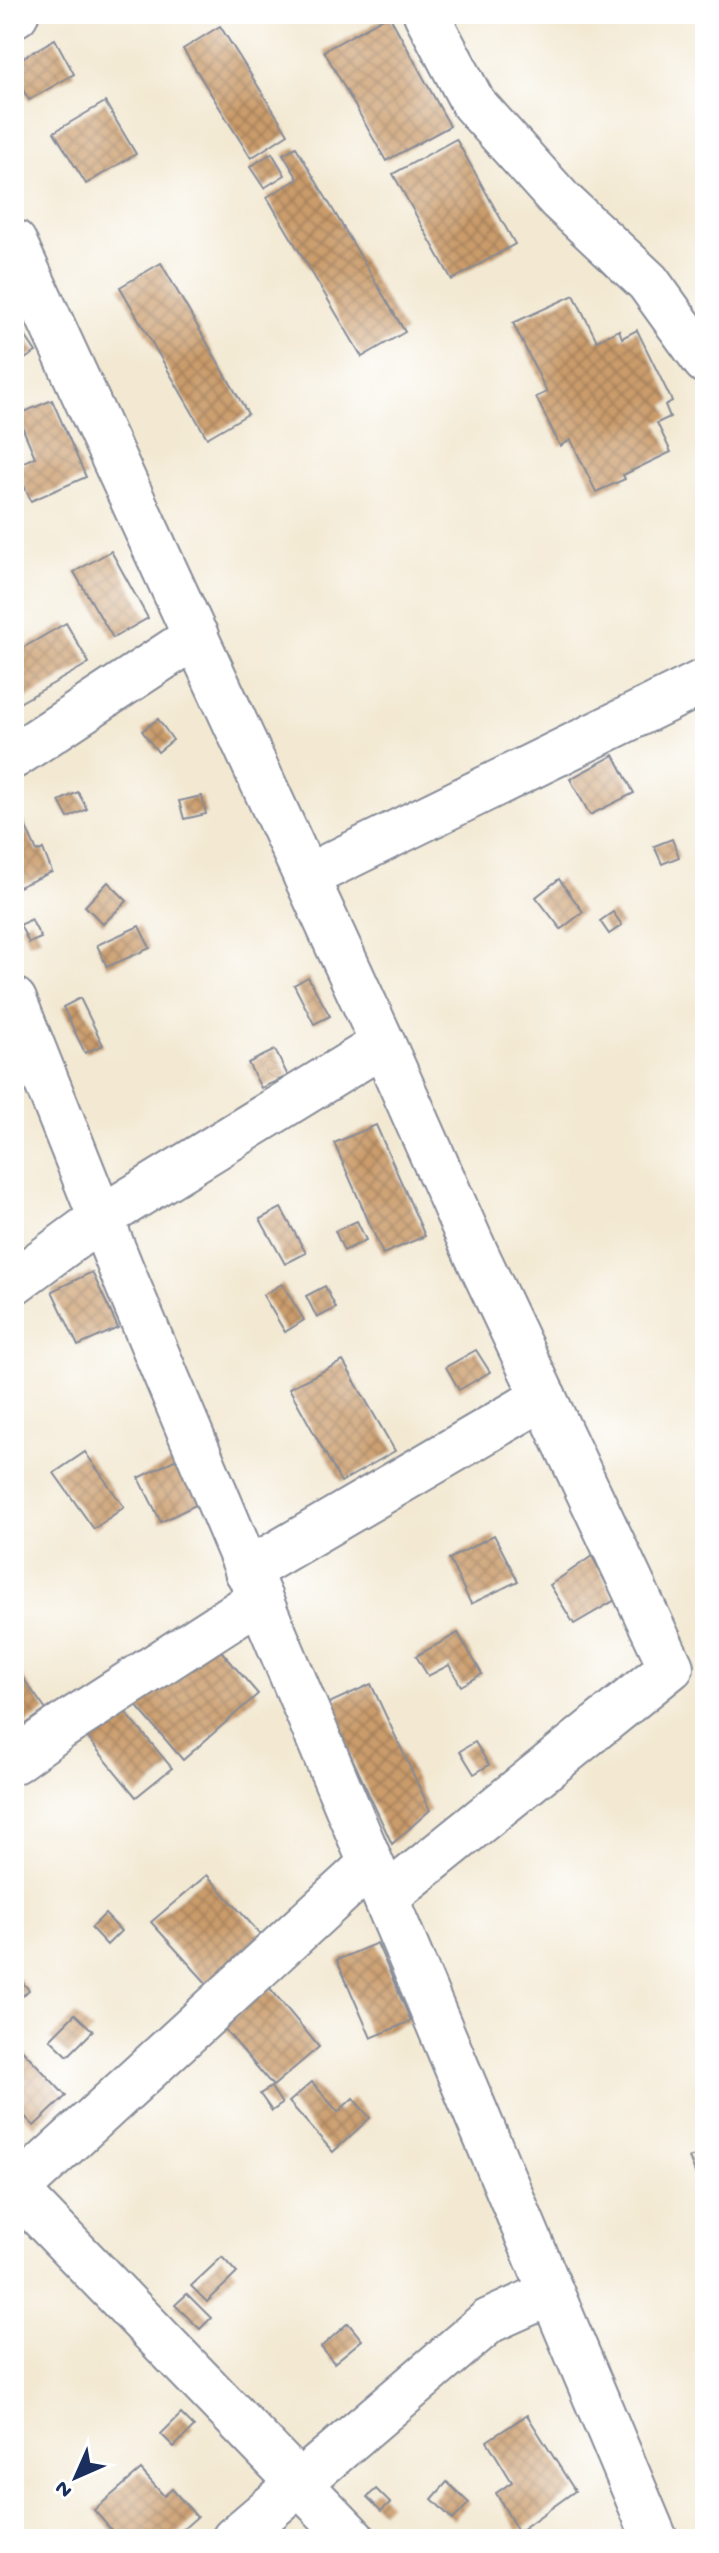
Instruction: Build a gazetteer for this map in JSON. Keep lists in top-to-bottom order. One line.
{"north":"bottom left"}
